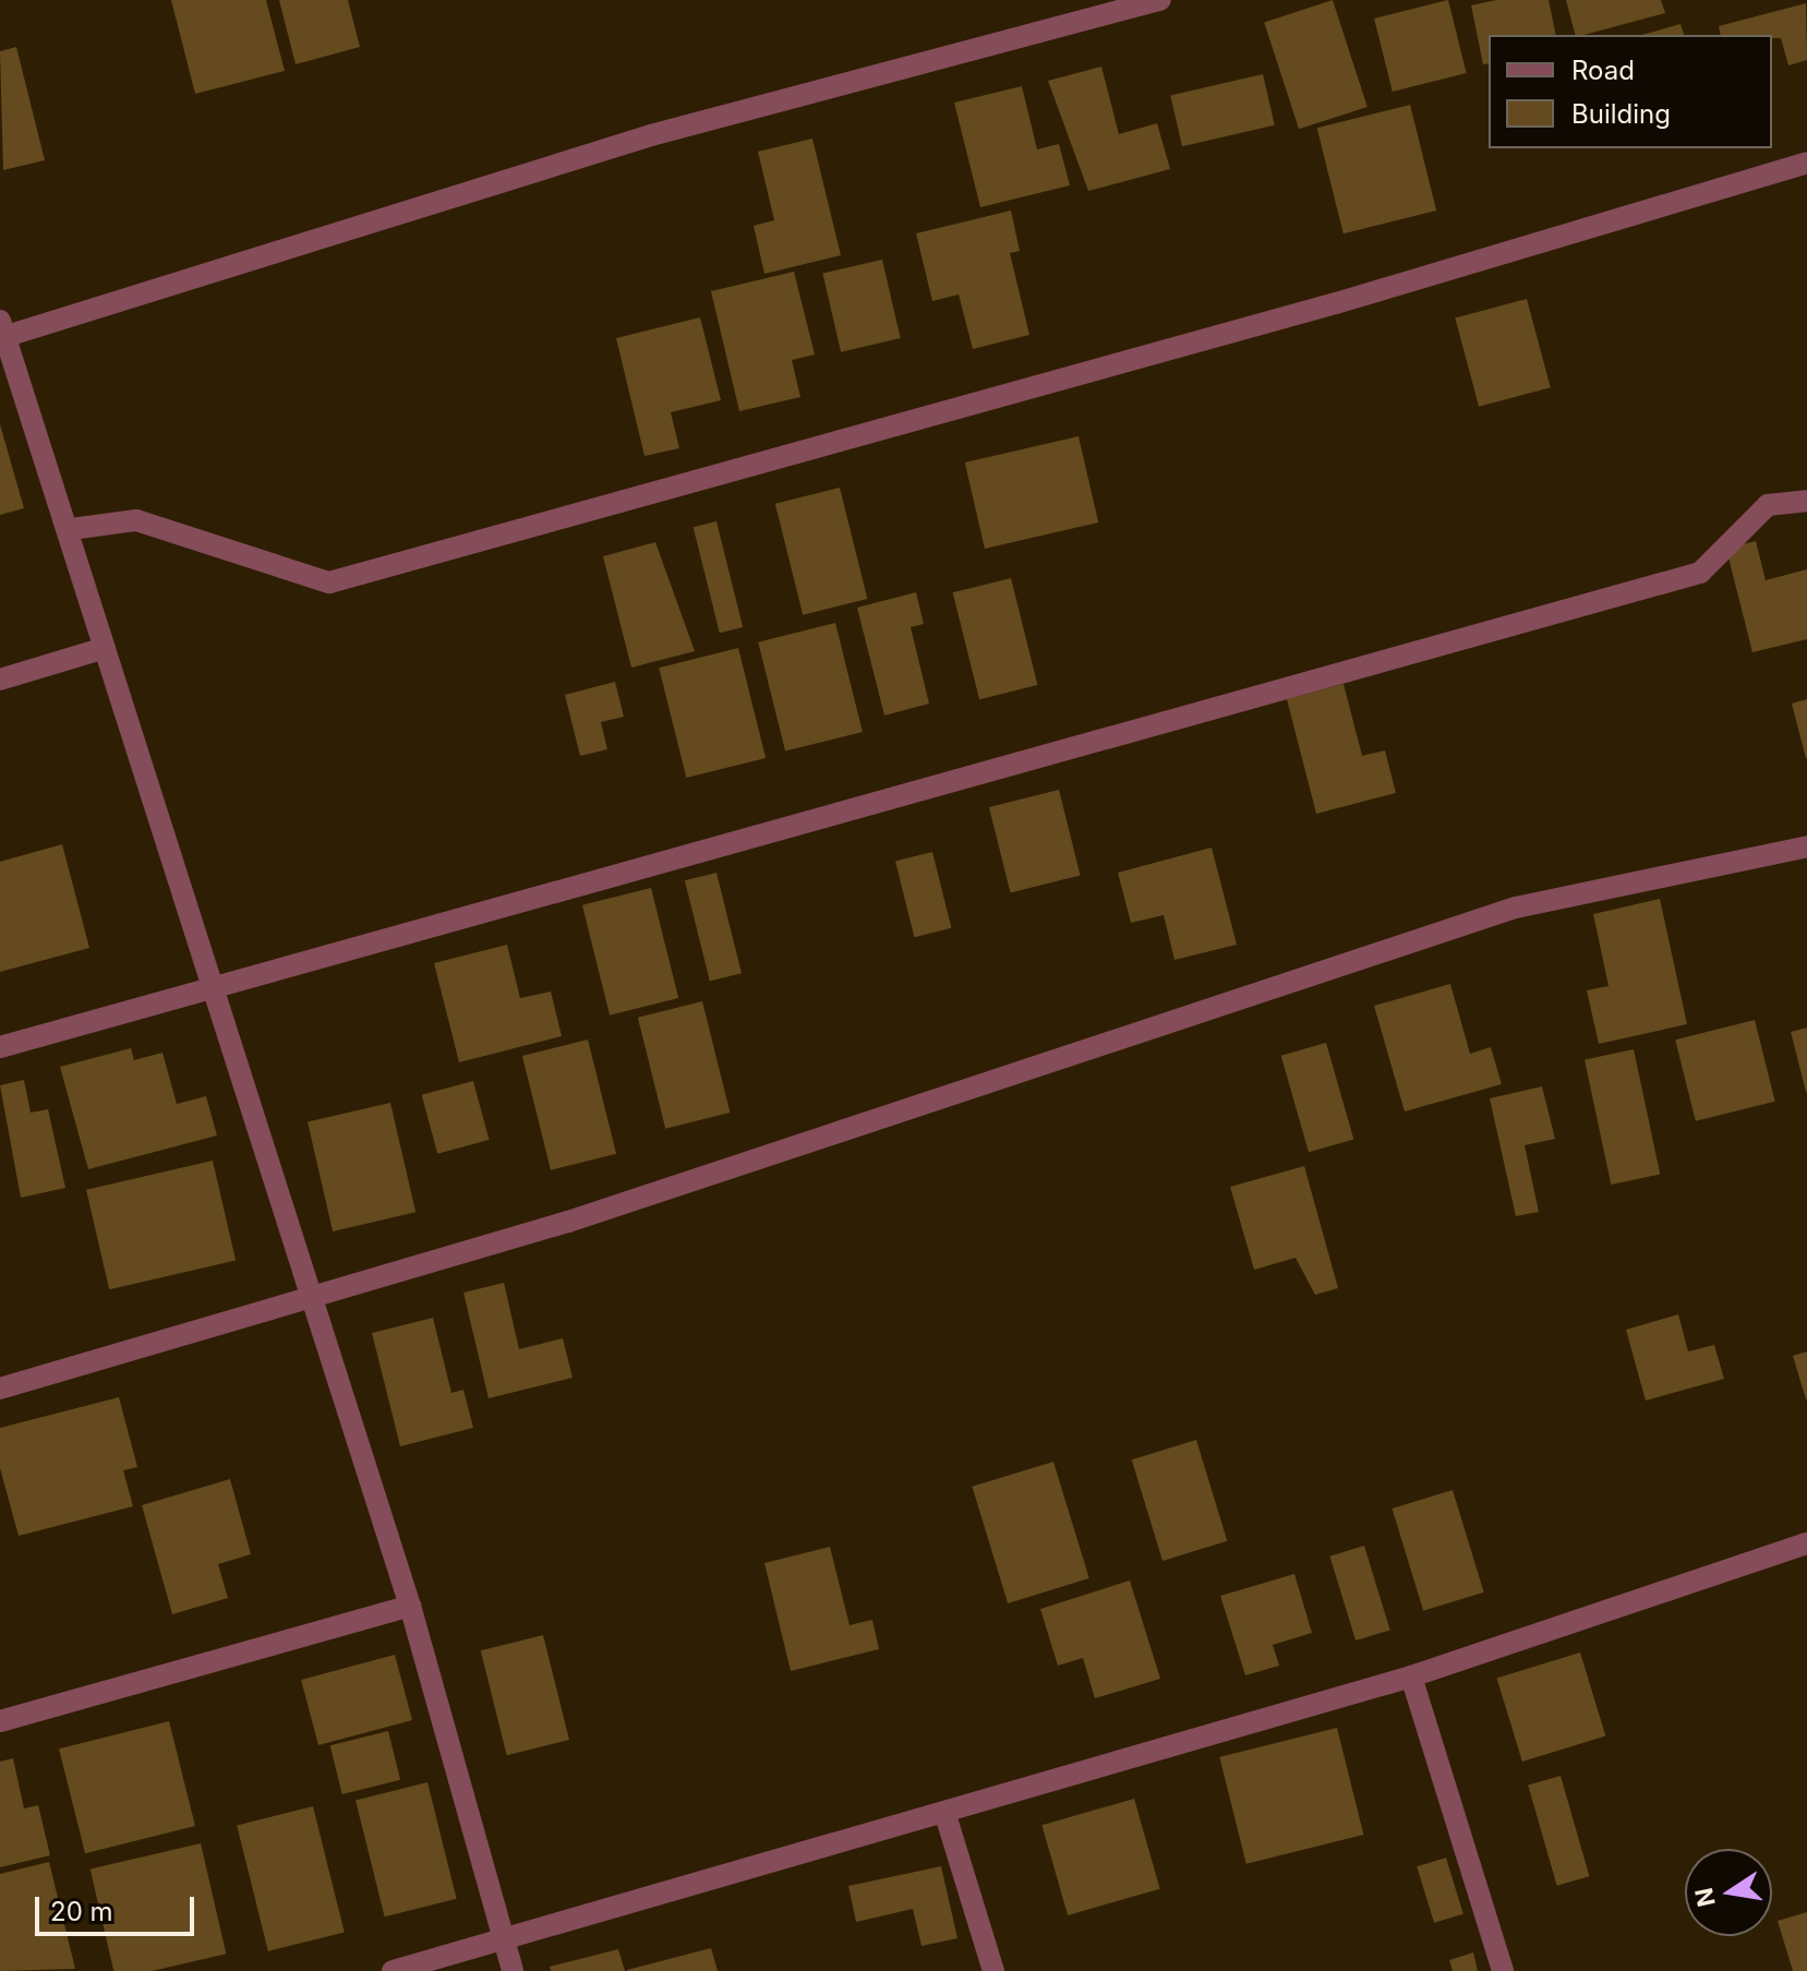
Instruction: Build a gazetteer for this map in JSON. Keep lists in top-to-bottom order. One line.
{"legend":["Road","Building"],"scale_bar":"20 m","north":"left"}
